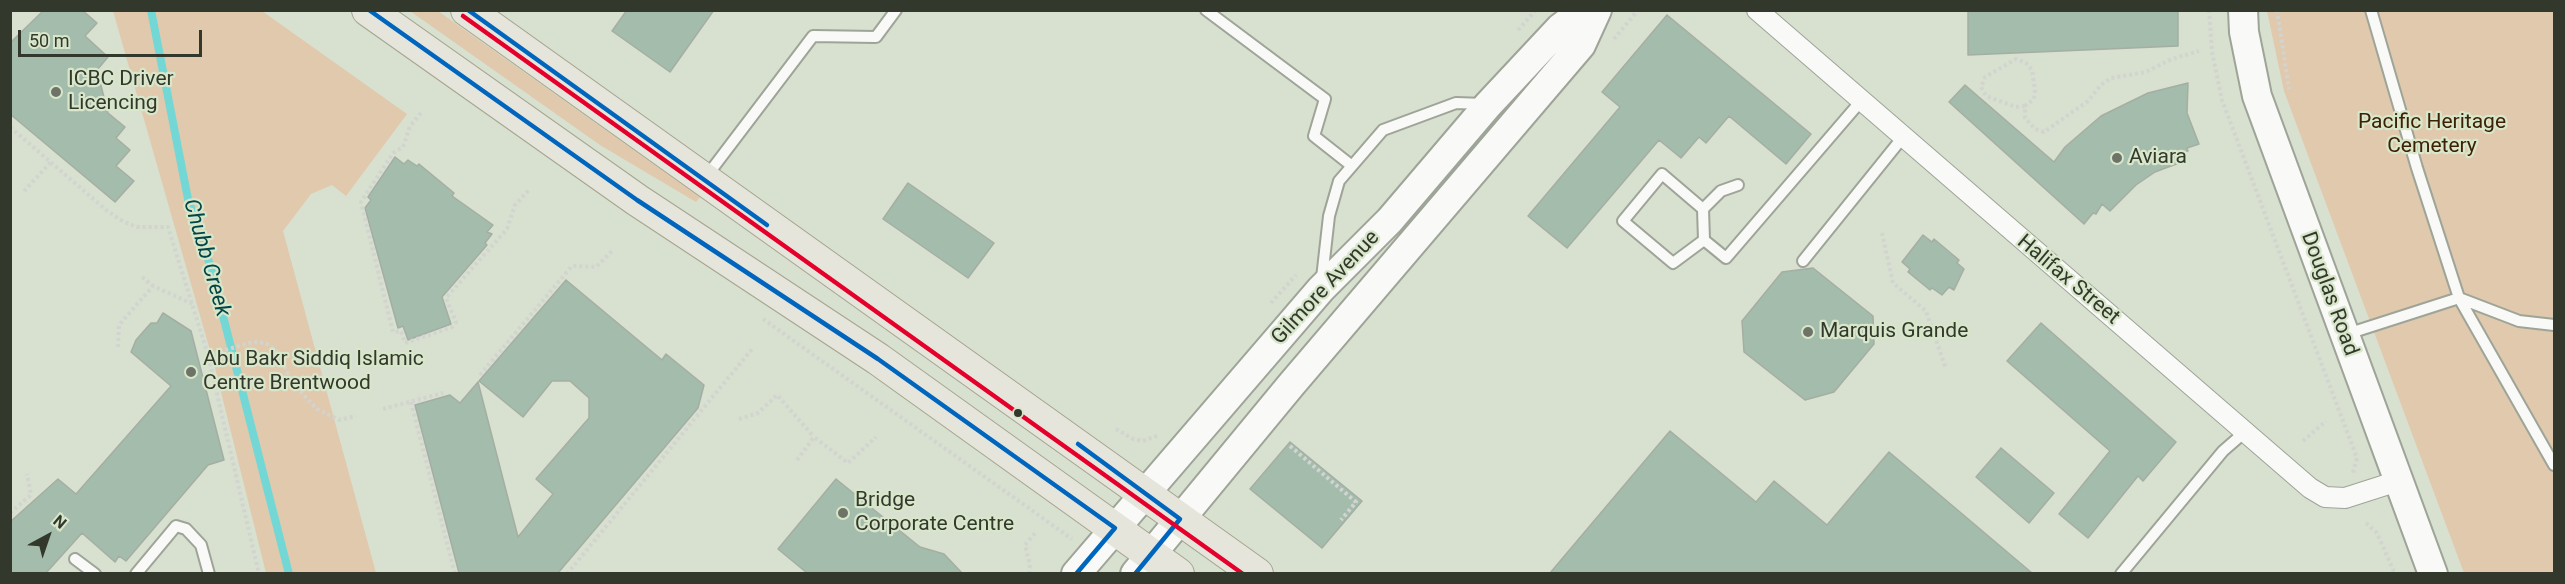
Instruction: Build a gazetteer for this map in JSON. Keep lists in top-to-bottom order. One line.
{"streets":{"street":["Halifax Street","Gilmore Avenue","Douglas Road"]},"crossings":[["Halifax Street","Douglas Road"]],"water":["Chubb Creek"],"parks":["Pacific Heritage Cemetery"],"places":["ICBC Driver Licencing","Aviara","Marquis Grande","Abu Bakr Siddiq Islamic Centre Brentwood","Bridge Corporate Centre"],"scale_bar":"50 m","north":"top right"}
